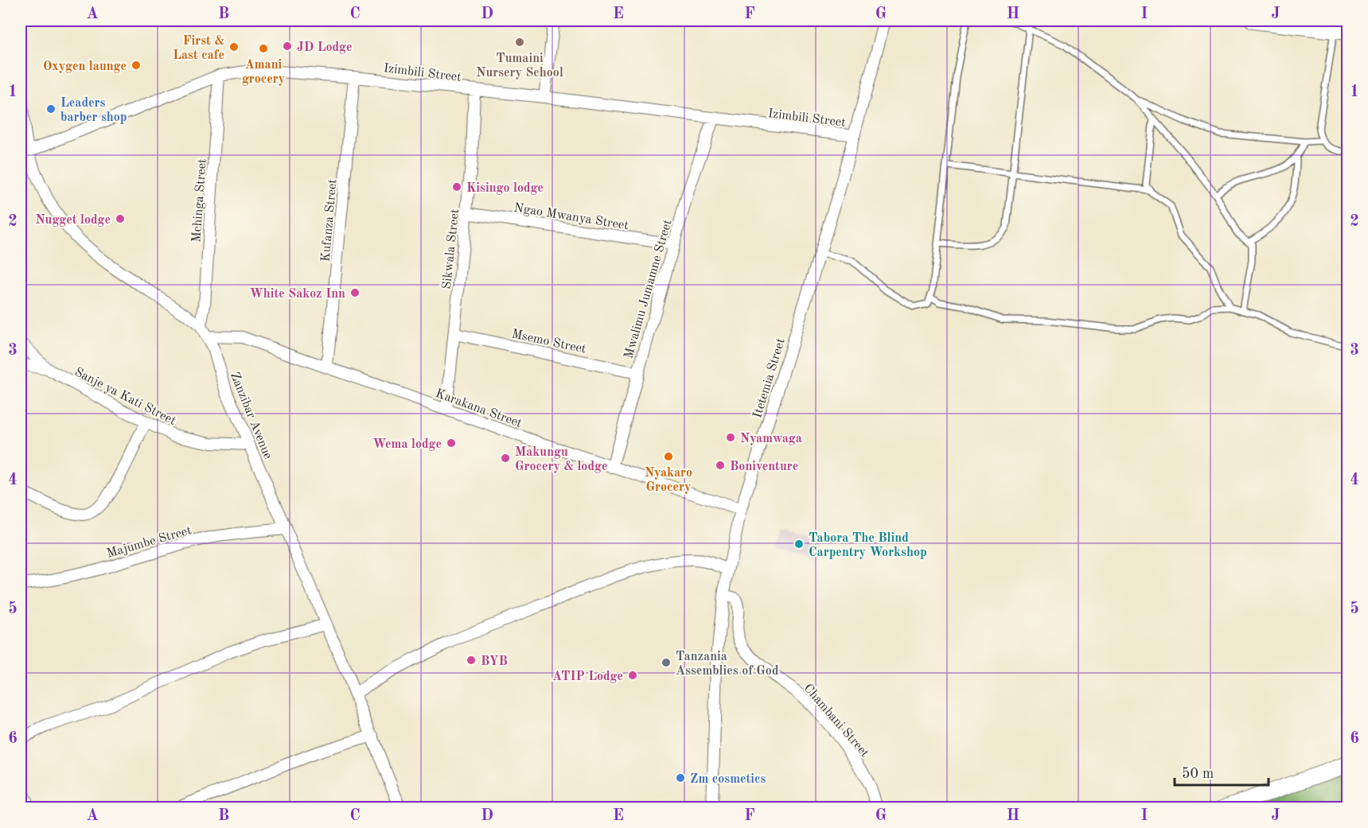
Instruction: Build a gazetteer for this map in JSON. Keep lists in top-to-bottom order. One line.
{"streets":{"street":["Izimbili Street","Mchinga Street","Ngao Mwanya Street","Kufanza Street","Sikwala Street","Mwalimu Jumamne Street","Msemo Street","Itetemia Street","Sanje ya Kati Street","Karakana Street","Zanzibar Avenue","Majumbe Street","Chambani Street"]},"crossings":[["Izimbili Street","Mchinga Street"],["Izimbili Street","Kufanza Street"],["Izimbili Street","Sikwala Street"],["Izimbili Street","Mwalimu Jumamne Street"],["Izimbili Street","Itetemia Street"],["Izimbili Street","Zanzibar Avenue"],["Mchinga Street","Zanzibar Avenue"],["Ngao Mwanya Street","Sikwala Street"],["Ngao Mwanya Street","Mwalimu Jumamne Street"],["Kufanza Street","Karakana Street"],["Sikwala Street","Msemo Street"],["Sikwala Street","Karakana Street"],["Mwalimu Jumamne Street","Msemo Street"],["Mwalimu Jumamne Street","Karakana Street"],["Itetemia Street","Karakana Street"],["Itetemia Street","Chambani Street"],["Sanje ya Kati Street","Zanzibar Avenue"],["Karakana Street","Zanzibar Avenue"],["Zanzibar Avenue","Majumbe Street"]],"places":["Tumaini Nursery School","JD Lodge","First & Last cafe","Amani grocery","Oxygen launge","Leaders barber shop","Kisingo lodge","Nugget lodge","White Sakoz Inn","Nyamwaga","Wema lodge","Nyakaro Grocery","Makungu Grocery & lodge","Boniventure","Tabora The Blind Carpentry Workshop","BYB","Tanzania Assemblies of God","ATIP Lodge","Zm cosmetics"],"scale_bar":"50 m","grid":{"columns":["A","B","C","D","E","F","G","H","I","J"],"rows":["1","2","3","4","5","6"]}}
